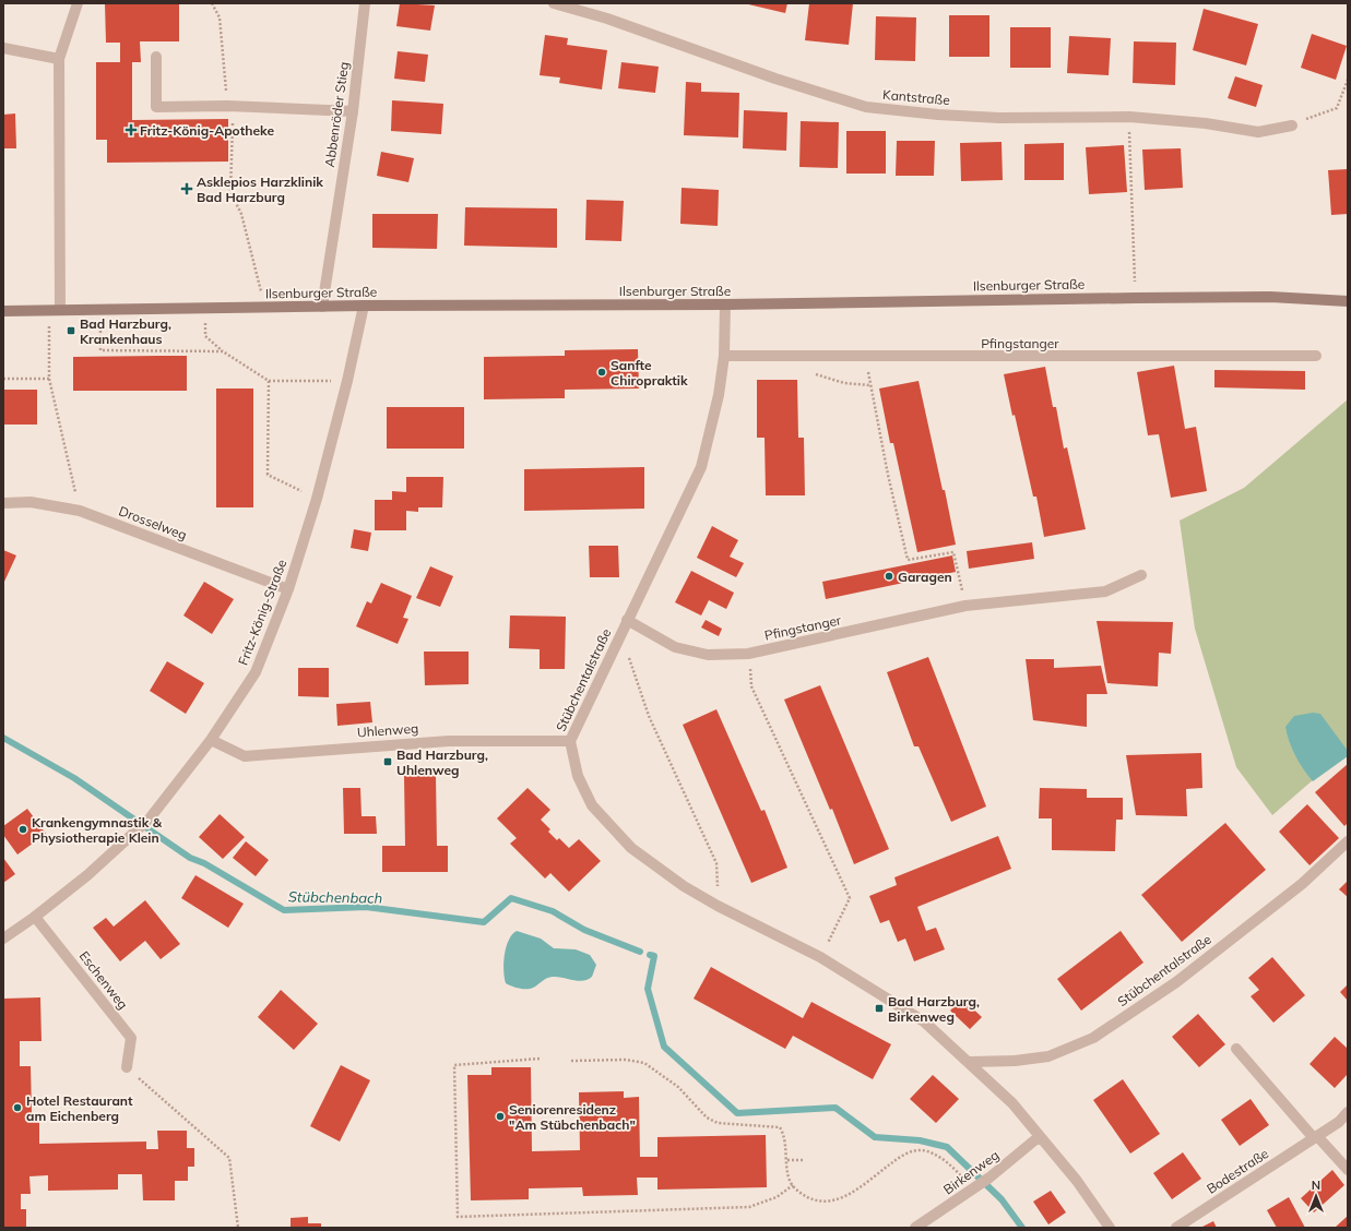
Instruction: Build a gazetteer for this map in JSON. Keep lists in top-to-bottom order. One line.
{"streets":{"main road":["Ilsenburger Straße"],"street":["Kantstraße","Abbenröder Stieg","Pfingstanger","Drosselweg","Fritz-König-Straße","Stübchentalstraße","Uhlenweg","Eschenweg","Bodestraße","Birkenweg"]},"crossings":[["Abbenröder Stieg","Ilsenburger Straße"],["Ilsenburger Straße","Fritz-König-Straße"],["Ilsenburger Straße","Stübchentalstraße"],["Pfingstanger","Stübchentalstraße"],["Drosselweg","Fritz-König-Straße"],["Fritz-König-Straße","Uhlenweg"],["Fritz-König-Straße","Eschenweg"],["Stübchentalstraße","Uhlenweg"],["Stübchentalstraße","Birkenweg"]],"water":["Stübchenbach"],"places":{"health":["Fritz-König-Apotheke","Asklepios Harzklinik Bad Harzburg"],"transit":["Bad Harzburg, Krankenhaus","Bad Harzburg, Uhlenweg","Bad Harzburg, Birkenweg"],"other":["Sanfte Chiropraktik","Garagen","Krankengymnastik & Physiotherapie Klein","Hotel Restaurant am Eichenberg","Seniorenresidenz \"Am Stübchenbach\""]},"north":"top"}
